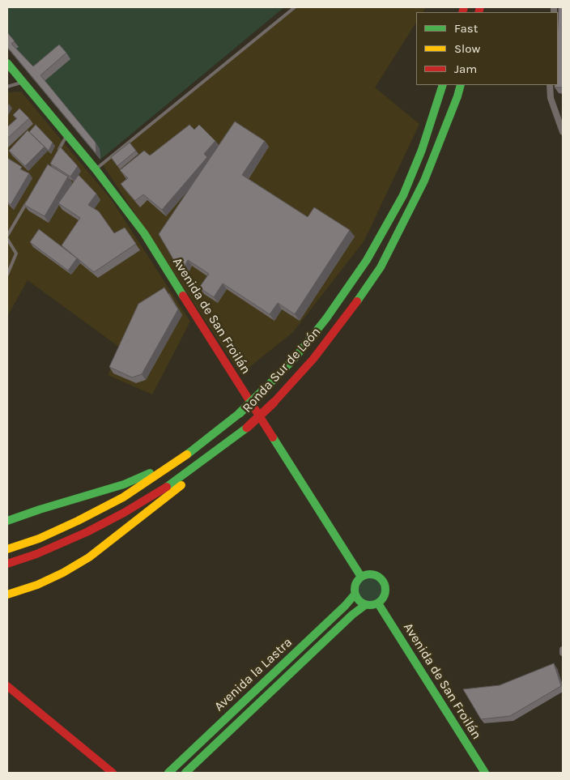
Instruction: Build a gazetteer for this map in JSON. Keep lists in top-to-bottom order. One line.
{"streets":{"main road":["Avenida de San Froilán","Ronda Sur de León","Avenida la Lastra"]},"crossings":[["Avenida de San Froilán","Avenida la Lastra"]],"legend":["Fast","Slow","Jam"]}
